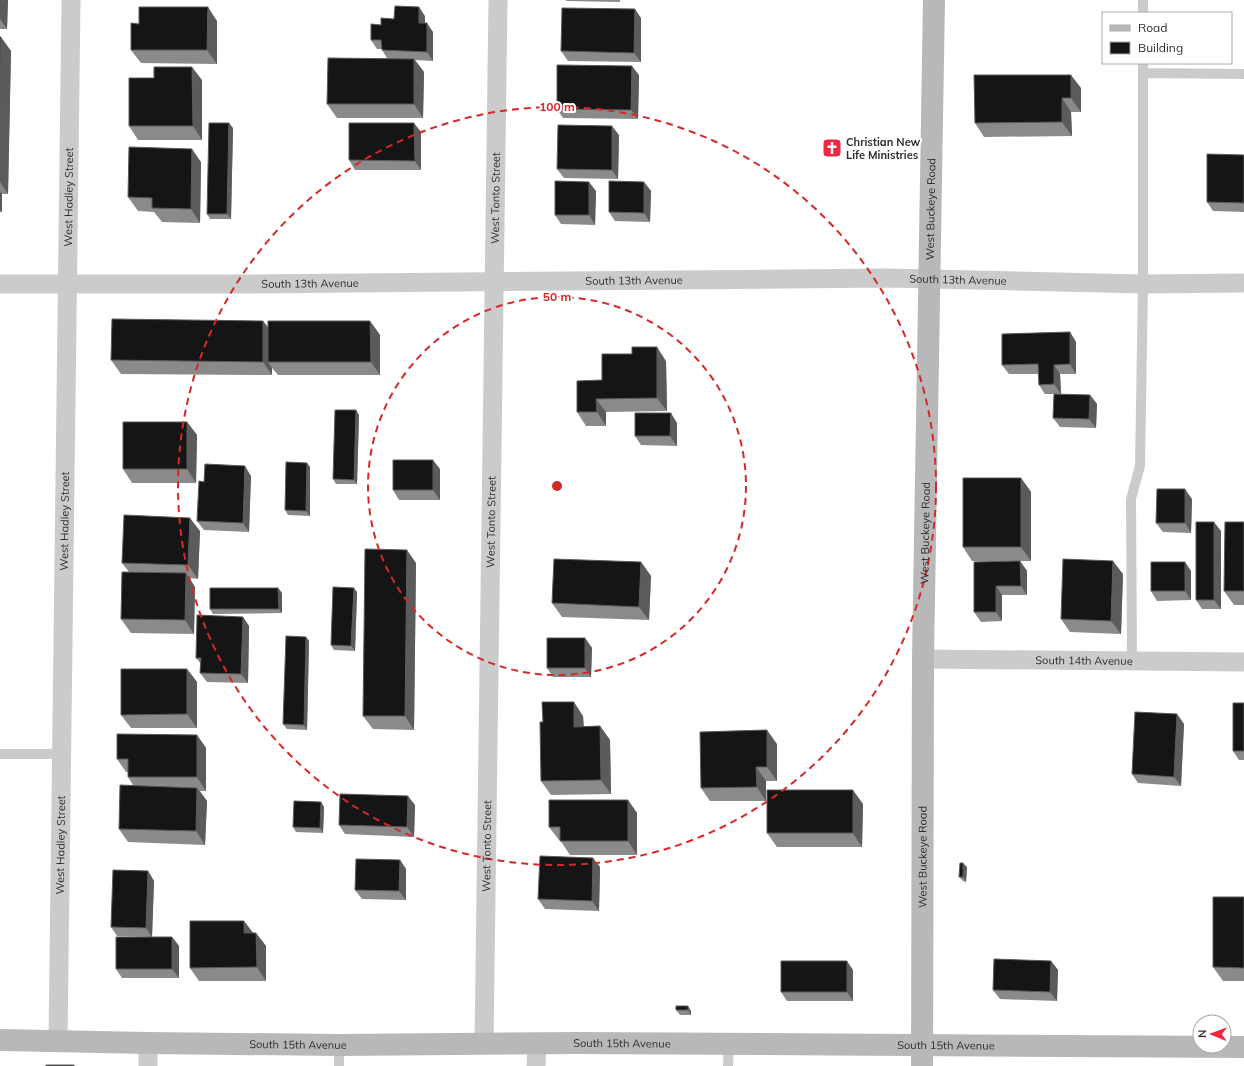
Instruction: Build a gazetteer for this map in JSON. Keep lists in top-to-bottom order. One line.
{"streets":{"main road":["West Buckeye Road","South 15th Avenue"],"street":["West Hadley Street","West Tonto Street","South 13th Avenue","South 14th Avenue"]},"crossings":[["West Hadley Street","South 13th Avenue"],["West Hadley Street","South 15th Avenue"],["West Tonto Street","South 13th Avenue"],["West Tonto Street","South 15th Avenue"],["West Buckeye Road","South 13th Avenue"],["West Buckeye Road","South 14th Avenue"],["West Buckeye Road","South 15th Avenue"]],"places":{"church":["Christian New Life Ministries"]},"legend":["Road","Building"],"north":"left","rings":["100 m","50 m"]}
